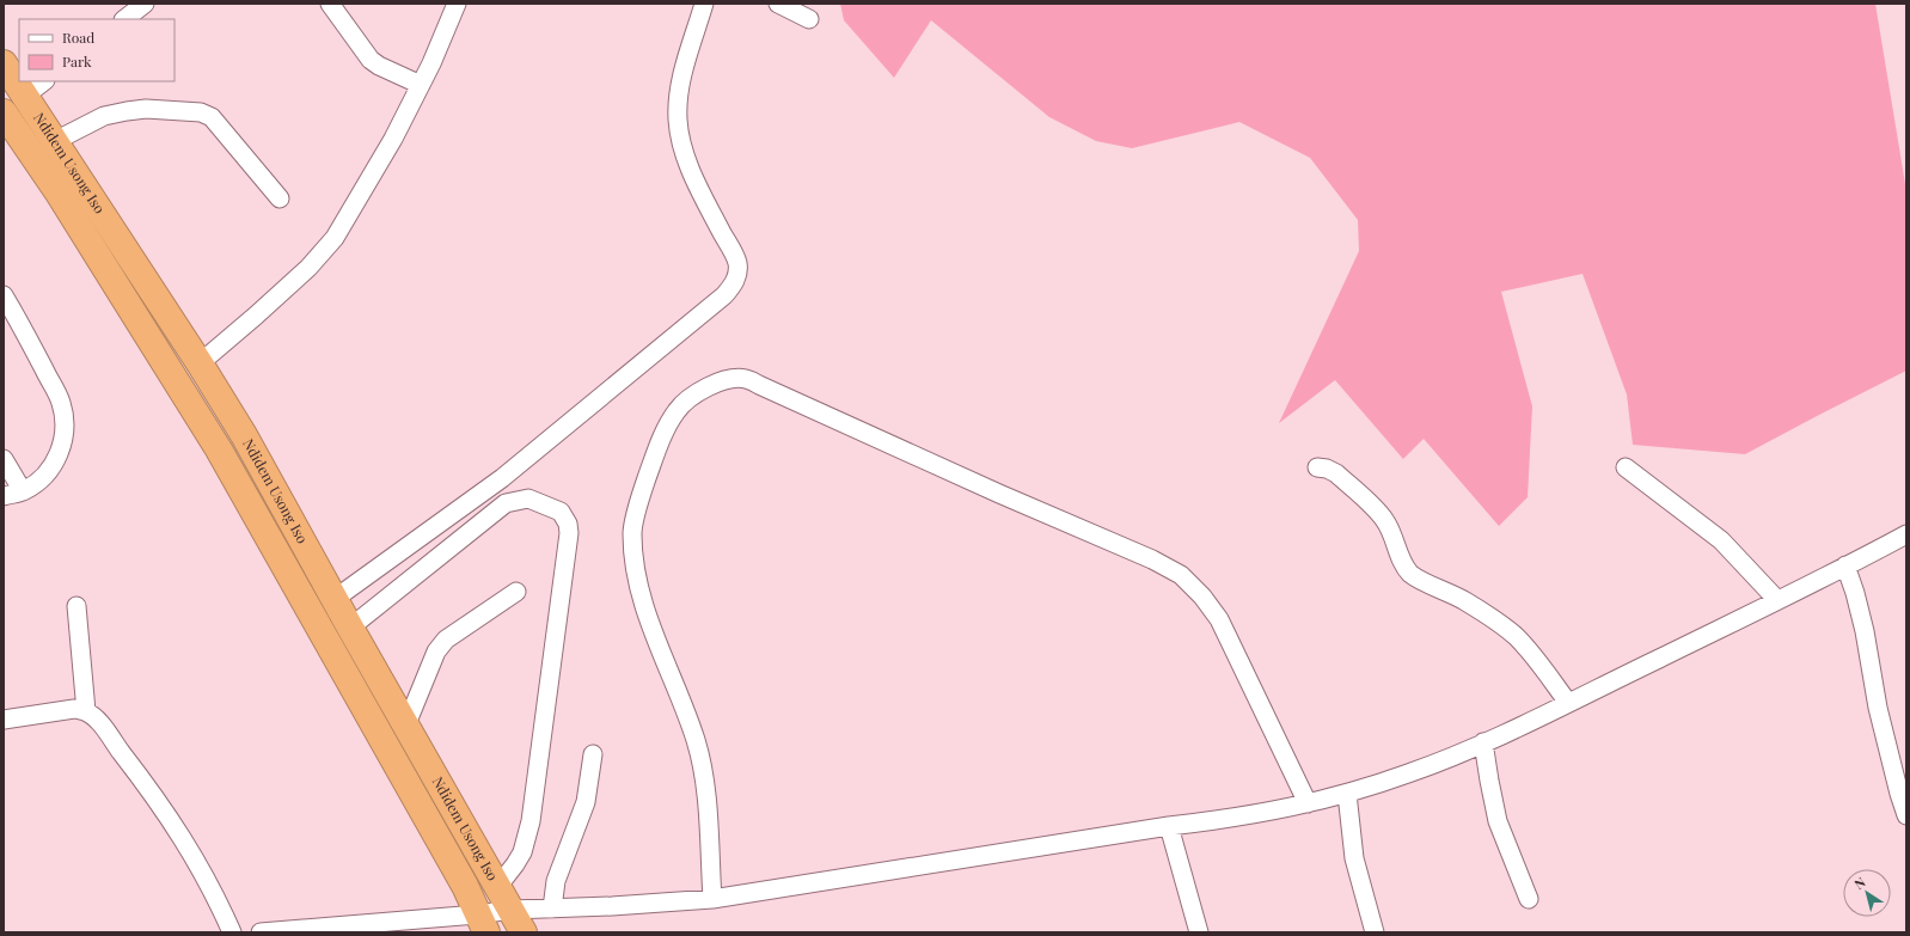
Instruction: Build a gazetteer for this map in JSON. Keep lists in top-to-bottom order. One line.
{"streets":{"highway":["Ndidem Usong Iso"]},"legend":["Road","Park"],"north":"top left"}
